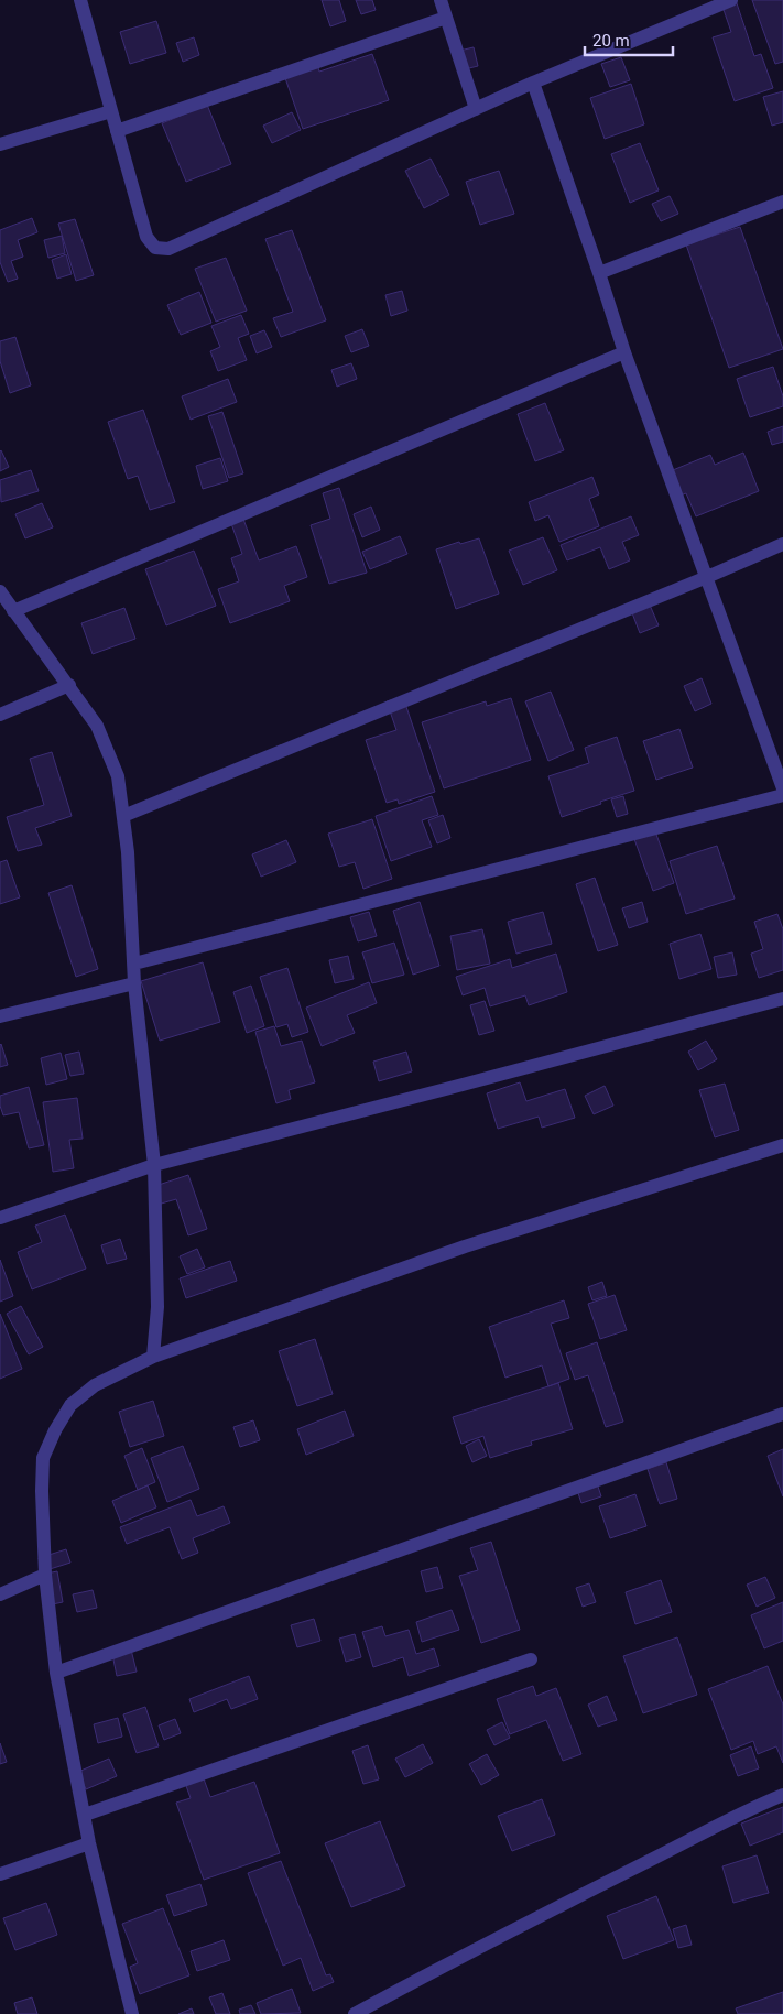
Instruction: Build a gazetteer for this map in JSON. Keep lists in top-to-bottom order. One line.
{"scale_bar":"20 m"}
